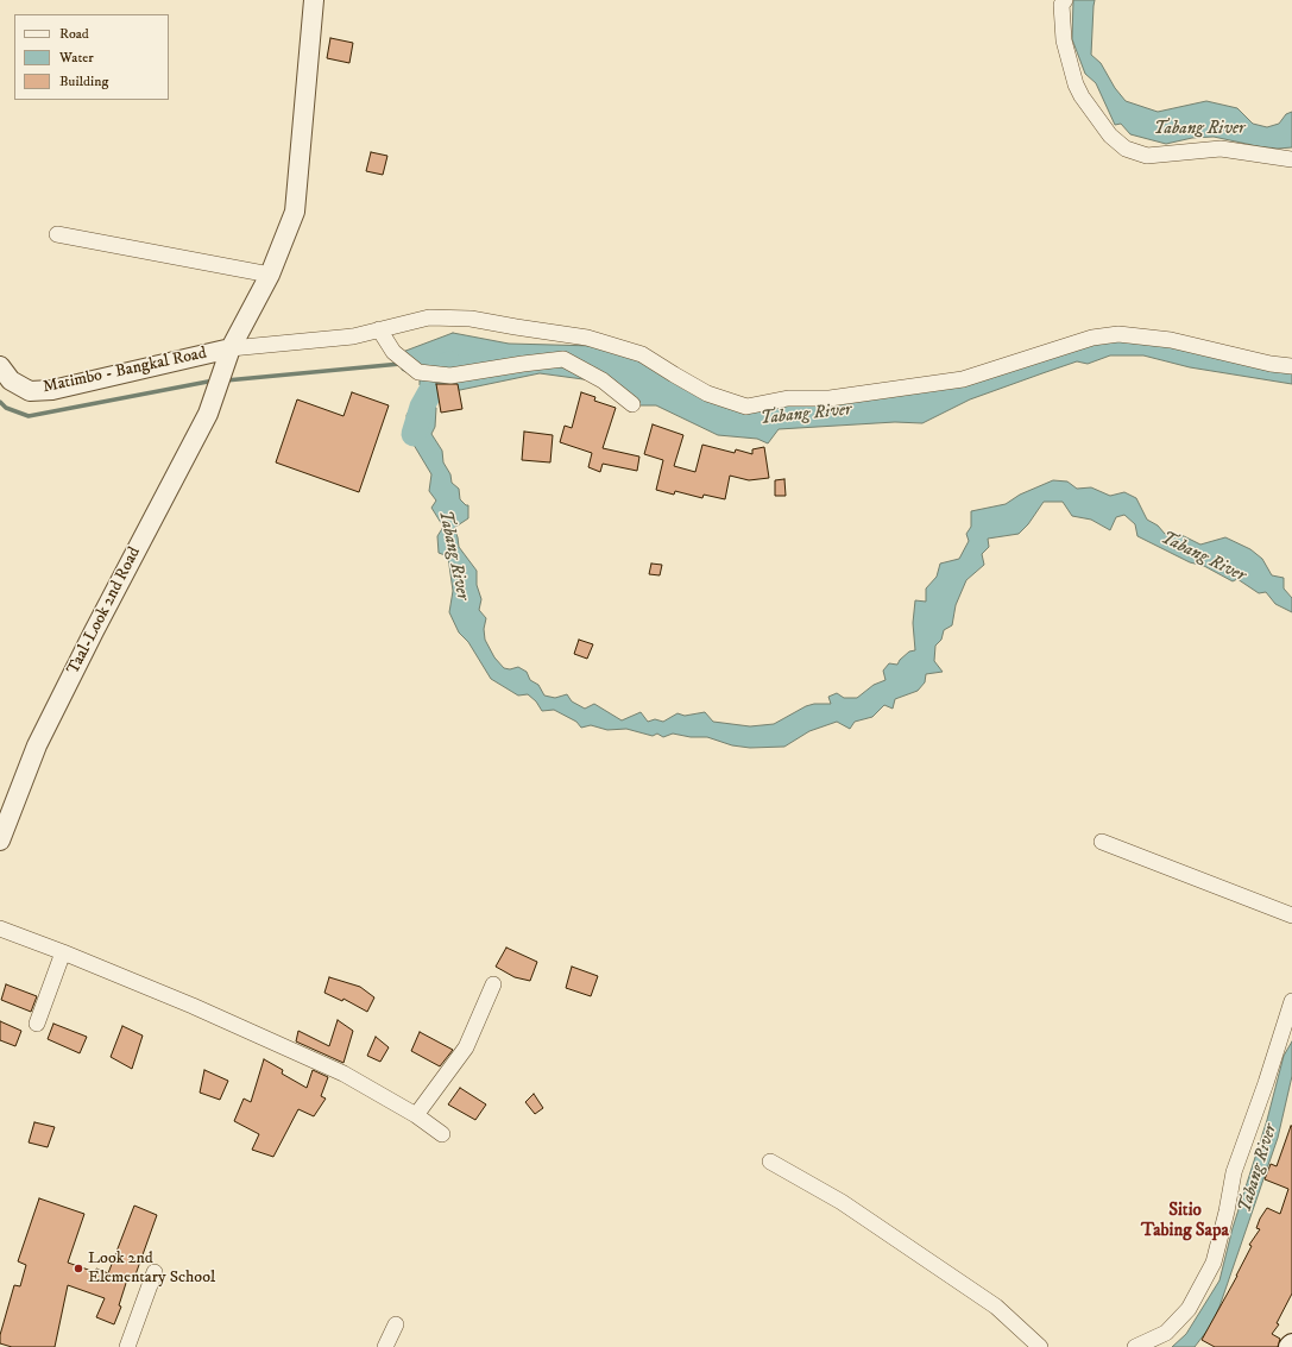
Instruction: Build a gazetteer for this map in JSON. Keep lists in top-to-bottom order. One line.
{"streets":{"street":["Matimbo - Bangkal Road","Taal-Look 2nd Road"]},"crossings":[["Matimbo - Bangkal Road","Taal-Look 2nd Road"]],"districts":["Sitio Tabing Sapa"],"water":["Tabang River"],"places":["Look 2nd Elementary School"],"legend":["Road","Water","Building"]}
